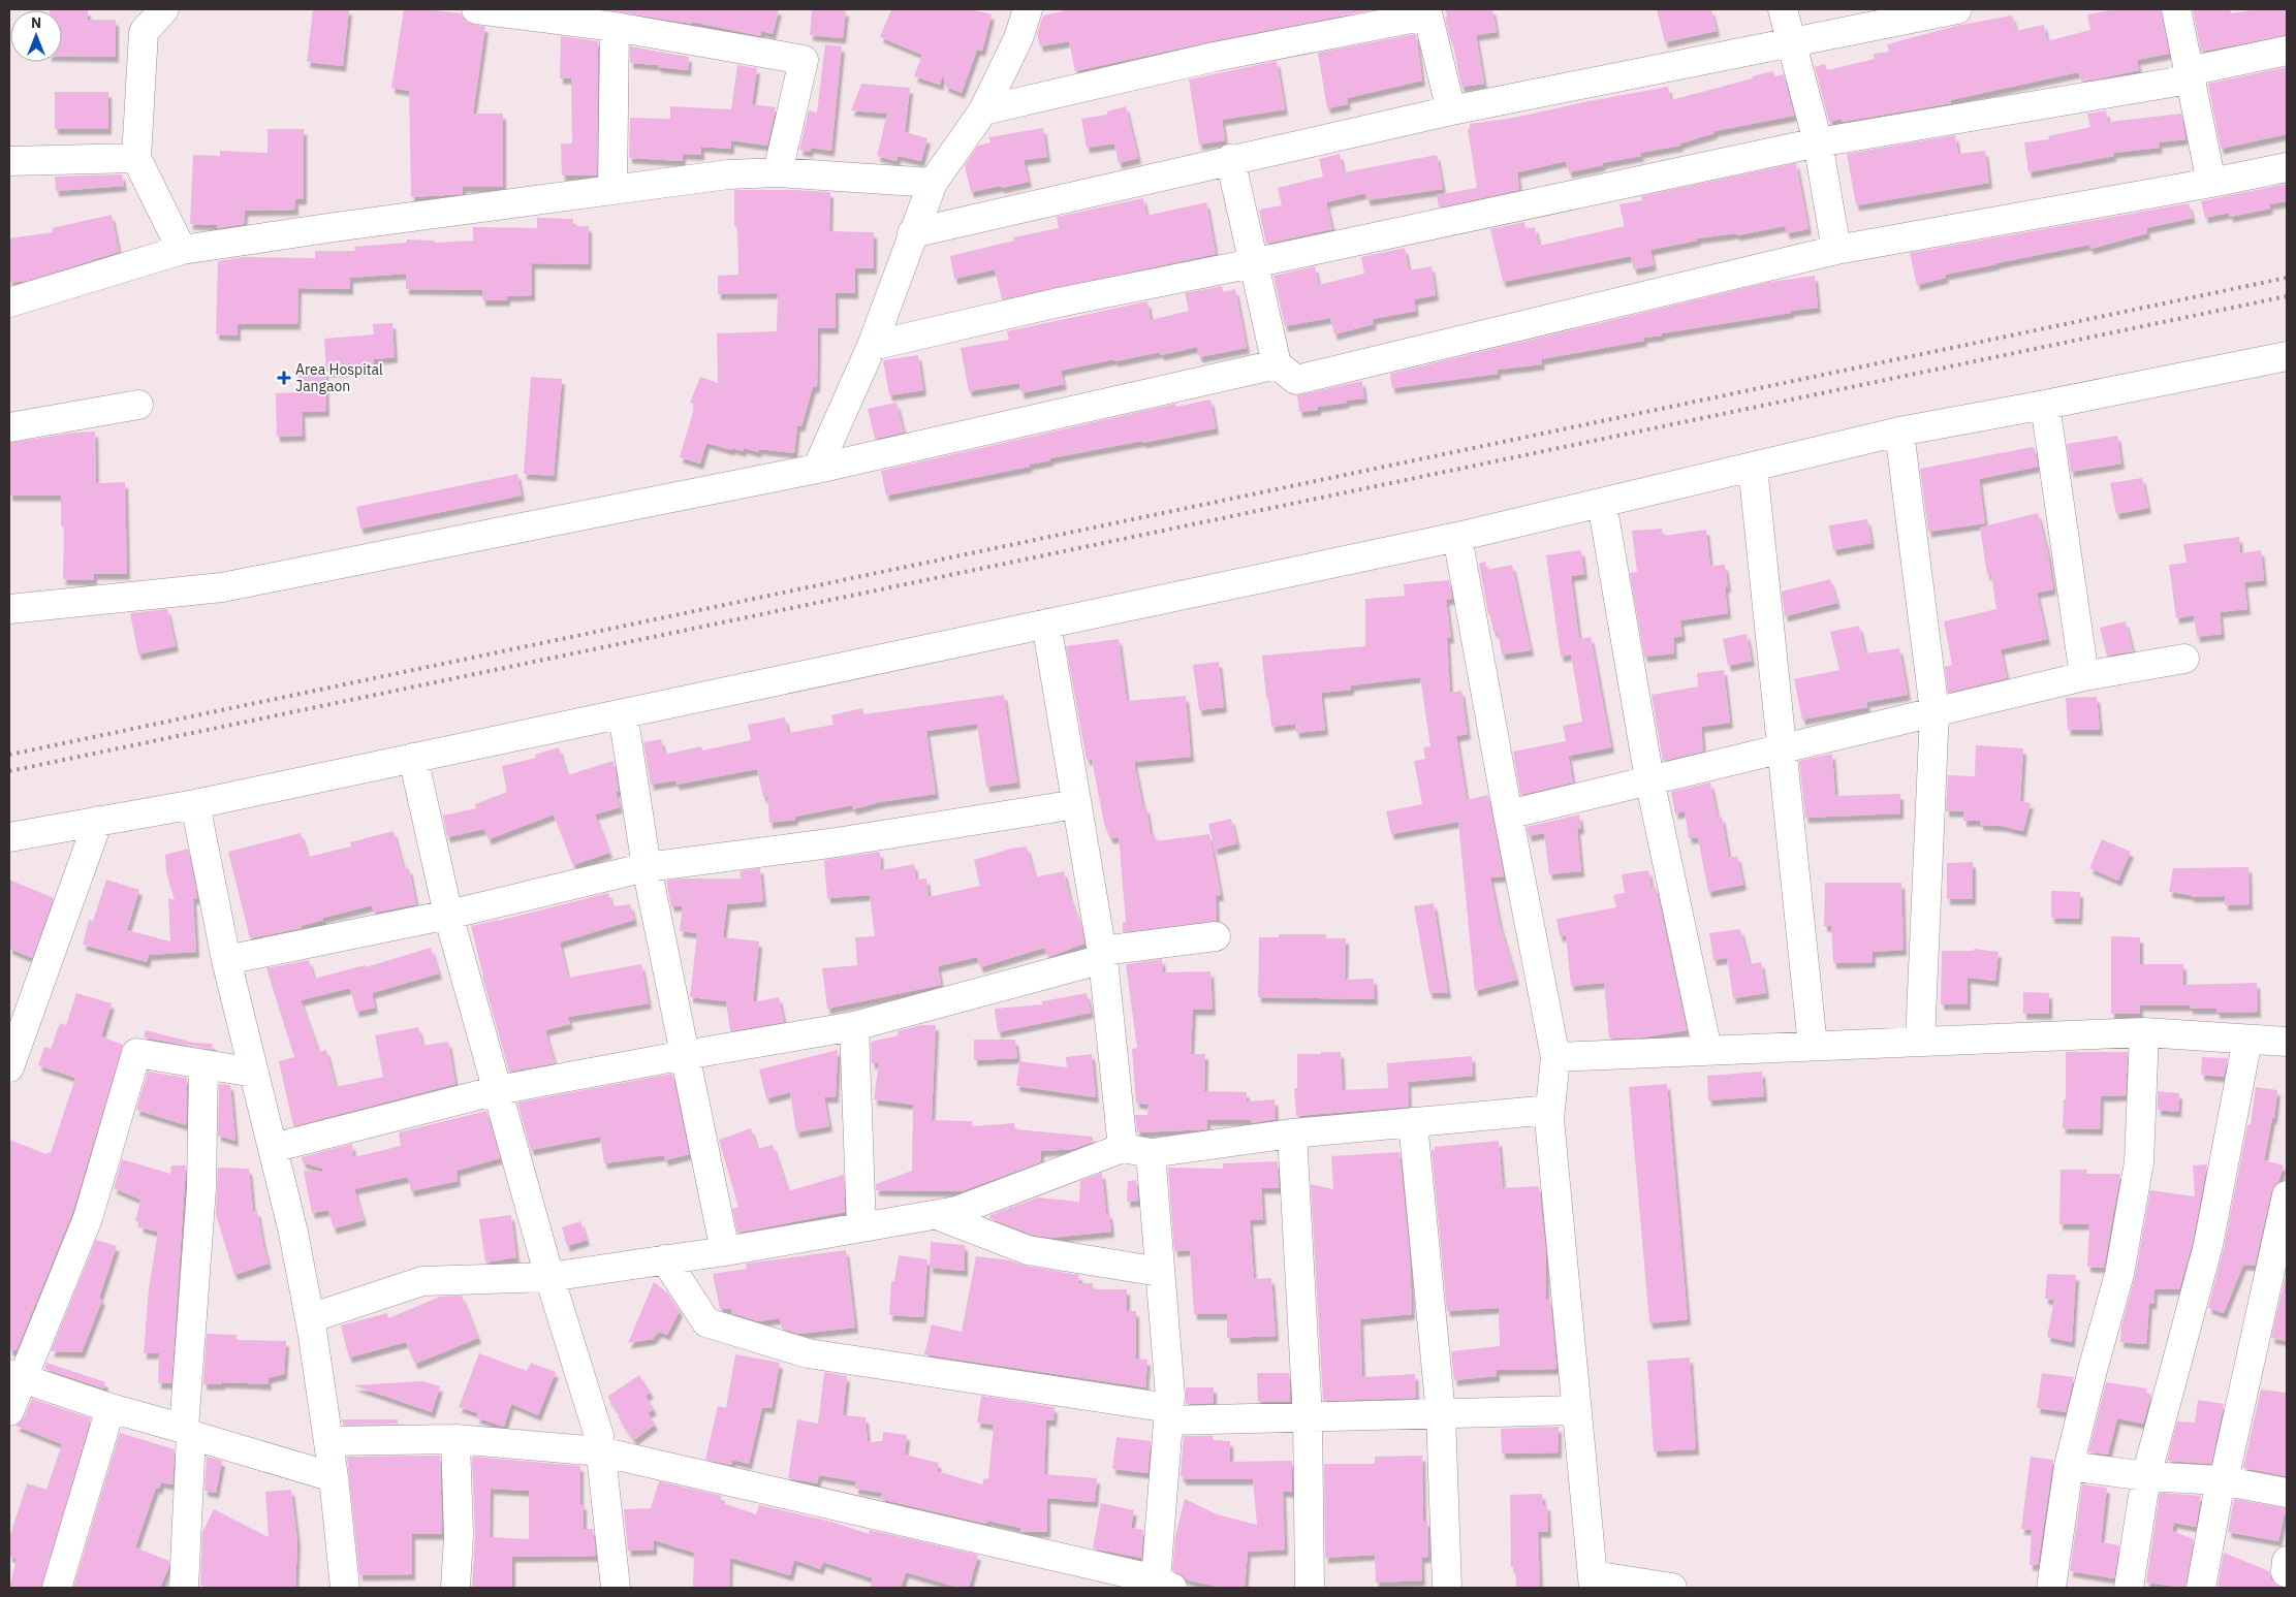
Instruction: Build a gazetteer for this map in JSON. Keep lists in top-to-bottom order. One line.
{"places":{"health":["Area Hospital Jangaon"]},"north":"top"}
